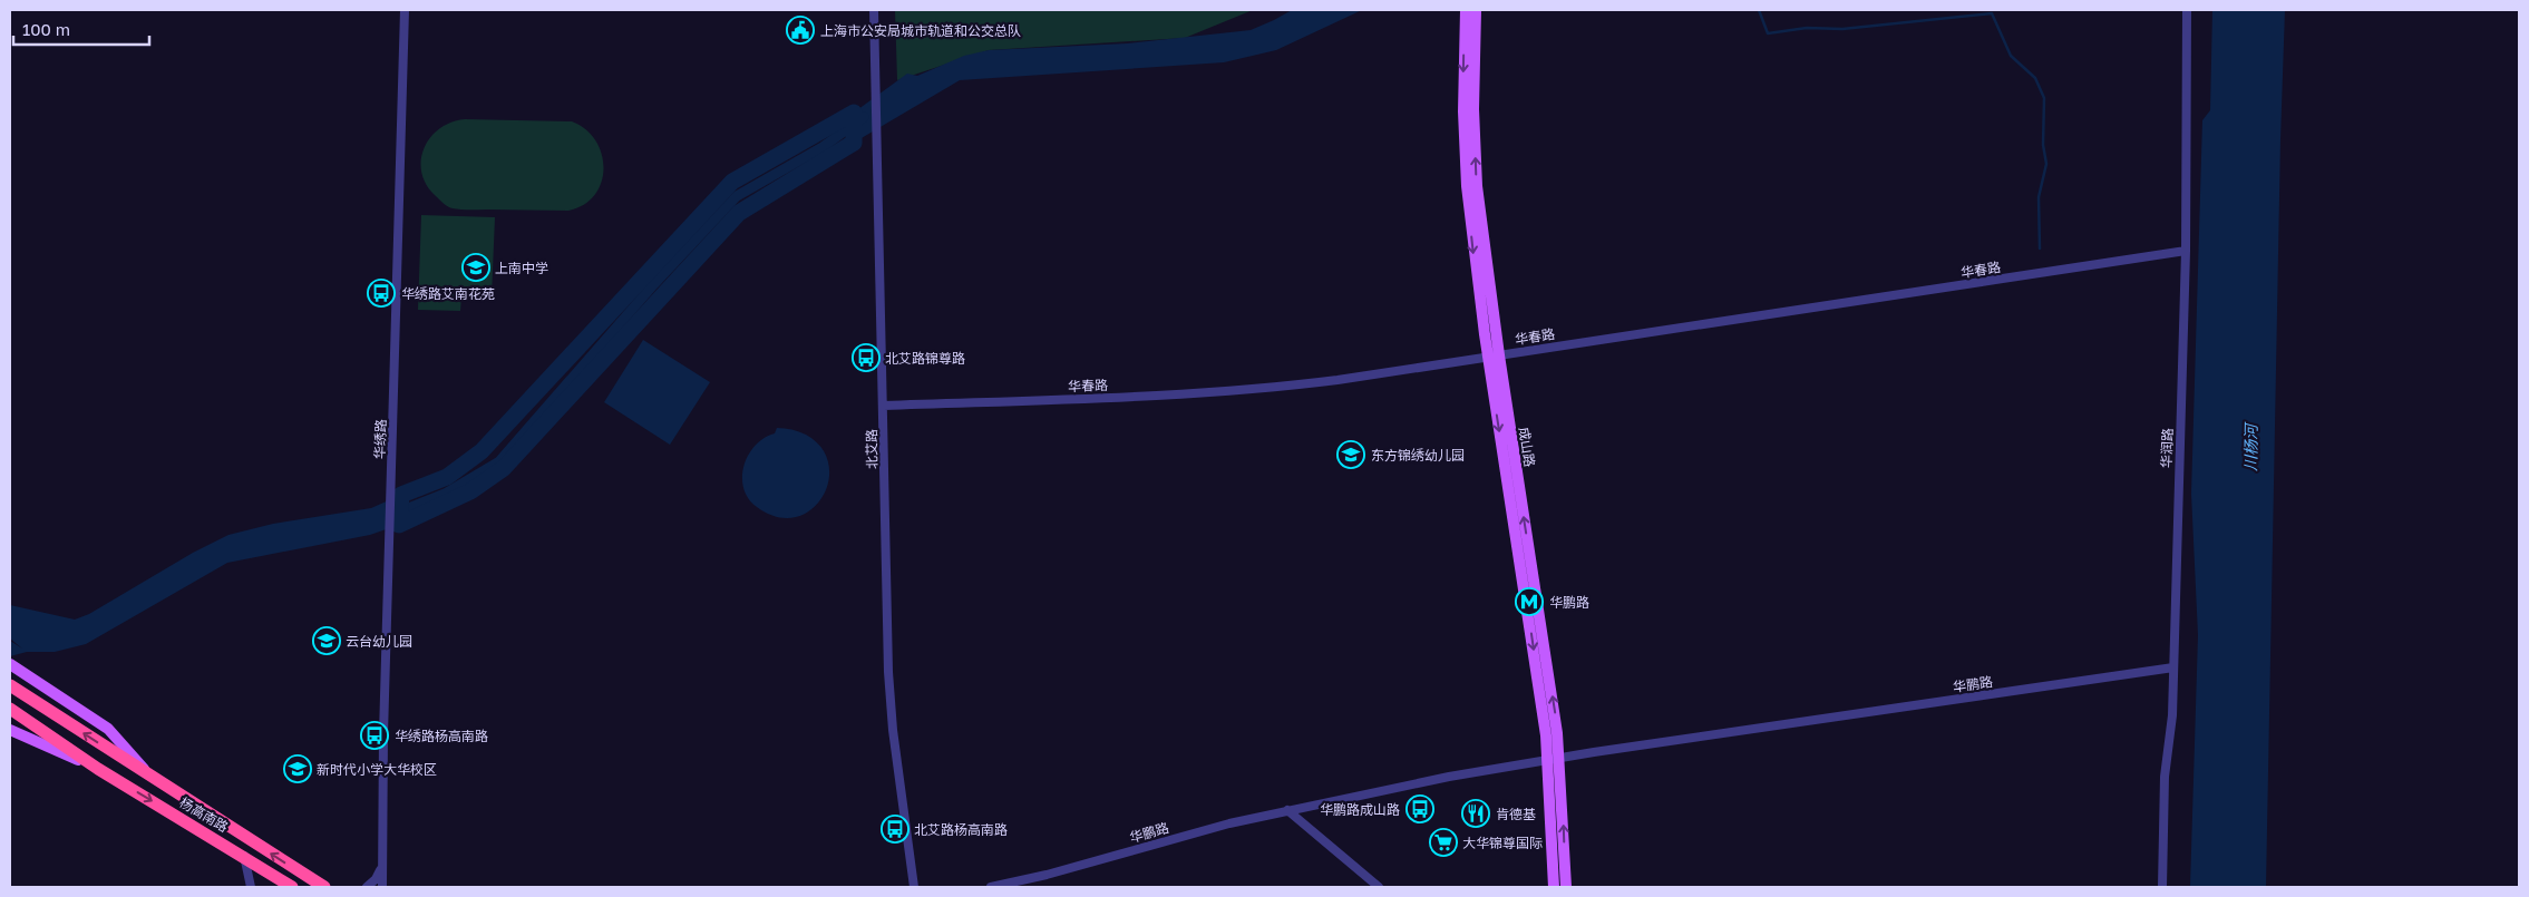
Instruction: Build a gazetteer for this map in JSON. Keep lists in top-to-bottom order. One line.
{"streets":{"highway":["杨高南路"],"main road":["成山路"],"street":["华春路","华绣路","华润路","北艾路","华鹏路"]},"crossings":[["华春路","成山路"],["华春路","华润路"],["华春路","北艾路"],["成山路","华鹏路"],["华润路","华鹏路"]],"water":["川杨河"],"places":{"public building":["上海市公安局城市轨道和公交总队"],"school or university":["上南中学","东方锦绣幼儿园","云台幼儿园","新时代小学大华校区"],"bus stop":["华绣路艾南花苑","北艾路锦尊路","华绣路杨高南路","华鹏路成山路","北艾路杨高南路"],"metro station":["华鹏路"],"restaurant":["肯德基"],"supermarket":["大华锦尊国际"]},"scale_bar":"100 m"}
